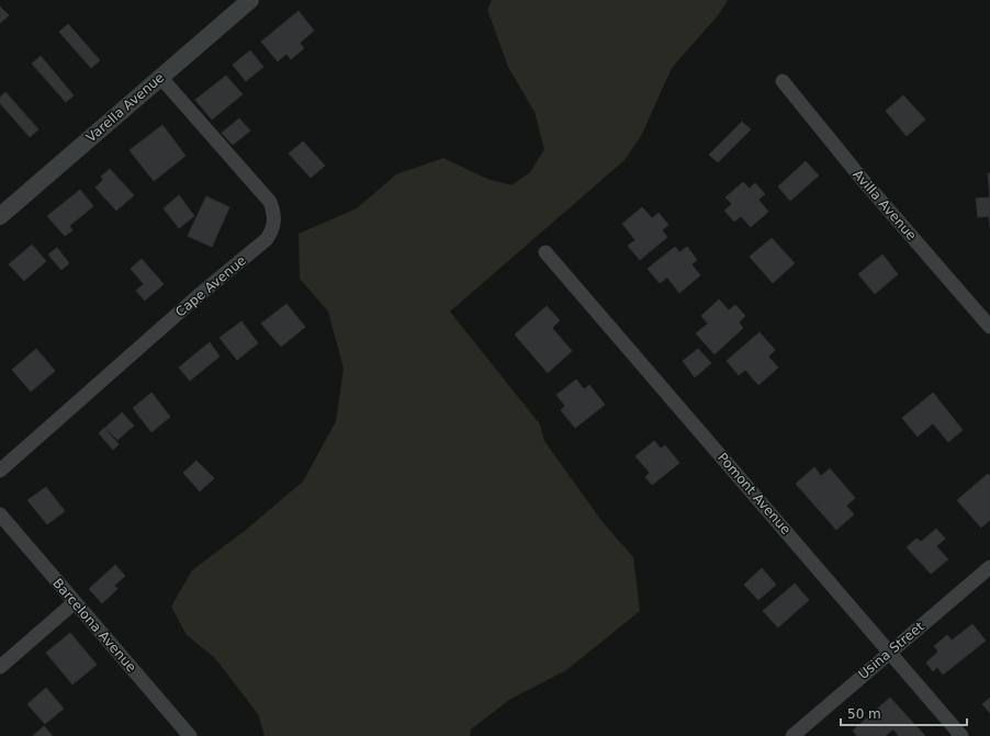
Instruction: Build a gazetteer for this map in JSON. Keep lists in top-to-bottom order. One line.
{"streets":{"street":["Varella Avenue","Avilla Avenue","Cape Avenue","Pomont Avenue","Barcelona Avenue","Usina Street"]},"crossings":[["Varella Avenue","Cape Avenue"],["Pomont Avenue","Usina Street"]],"scale_bar":"50 m"}
